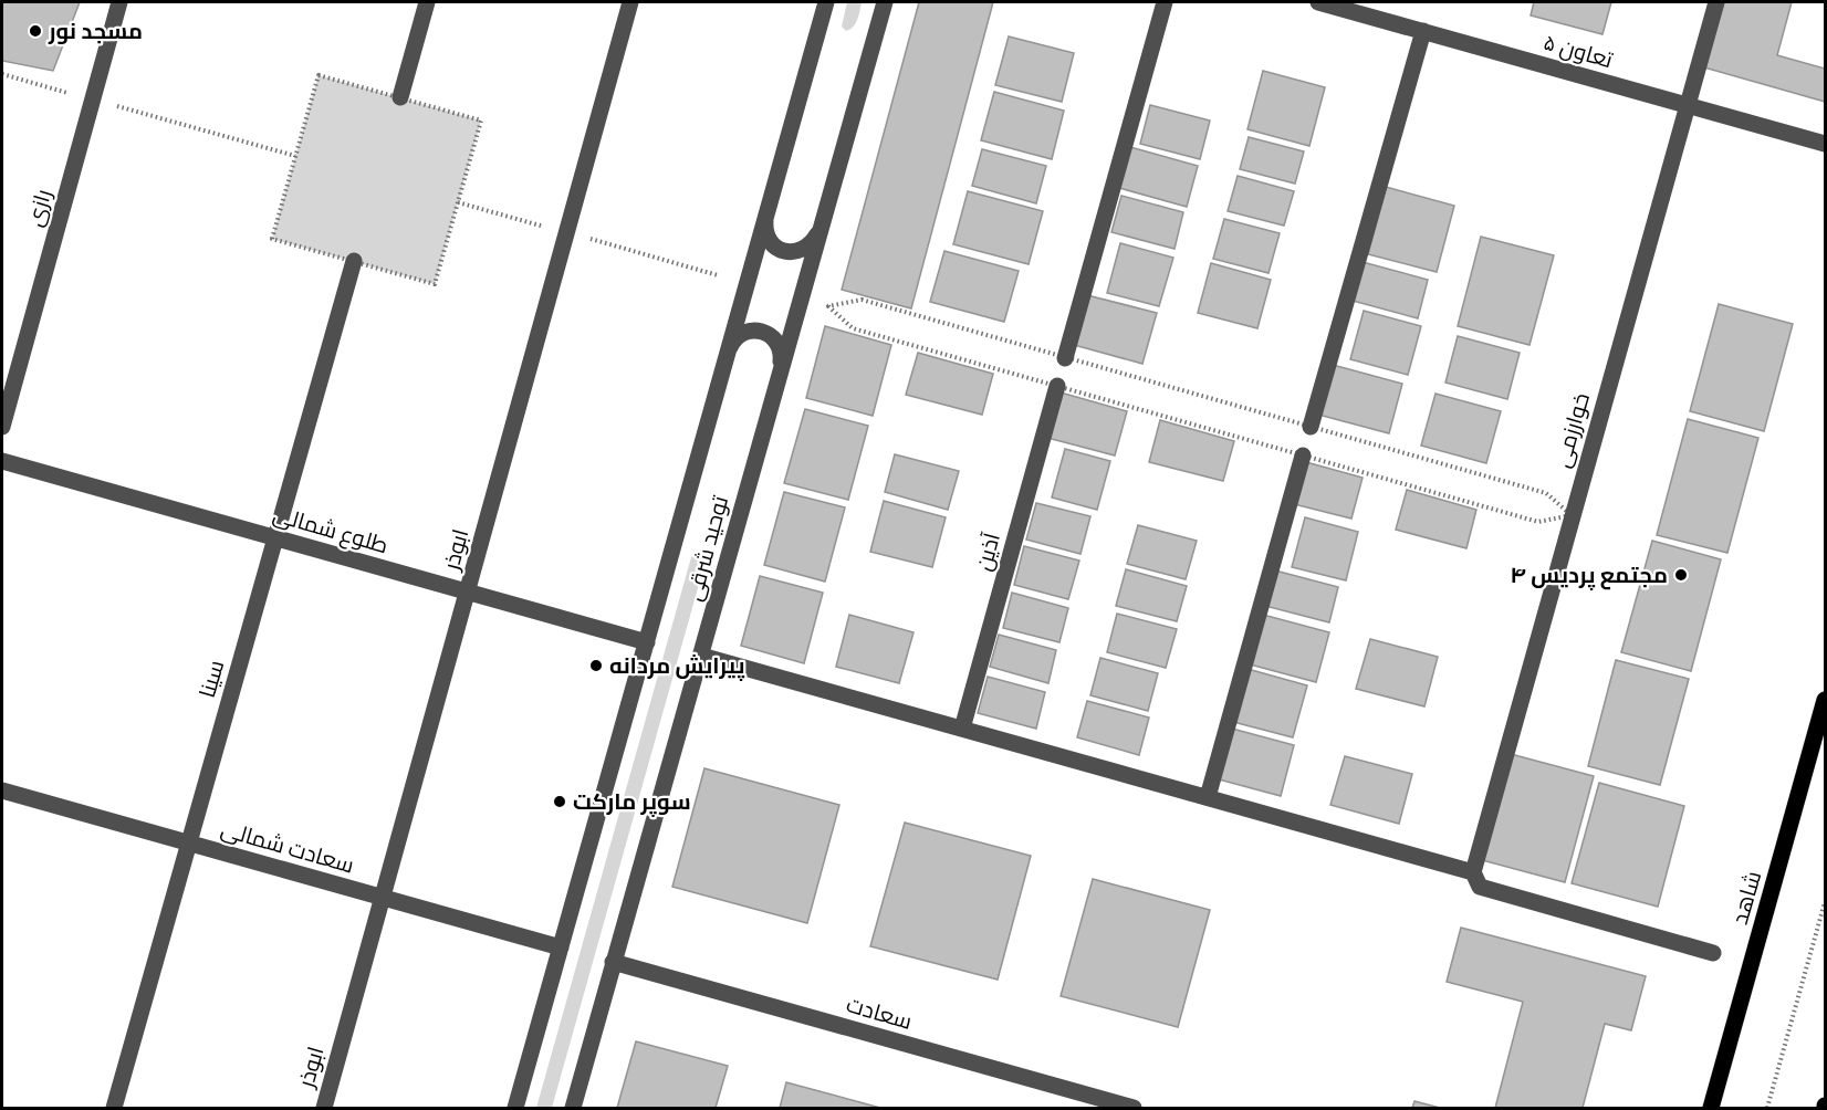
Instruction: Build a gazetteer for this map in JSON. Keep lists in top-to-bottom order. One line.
{"streets":{"main road":["شاهد"],"street":["تعاون ۵","رازی","خوارزمی","طلوع شمالی","توحید شرقی","ابوذر","آذین","سینا","سعادت شمالی","سعادت"]},"crossings":[["تعاون ۵","خوارزمی"],["طلوع شمالی","توحید شرقی"],["طلوع شمالی","ابوذر"],["طلوع شمالی","سینا"],["توحید شرقی","سعادت شمالی"],["توحید شرقی","سعادت"],["ابوذر","سعادت شمالی"],["سینا","سعادت شمالی"]],"places":["مسجد نور","مجتمع پردیس ۴","پیرایش مردانه","سوپر مارکت"]}
